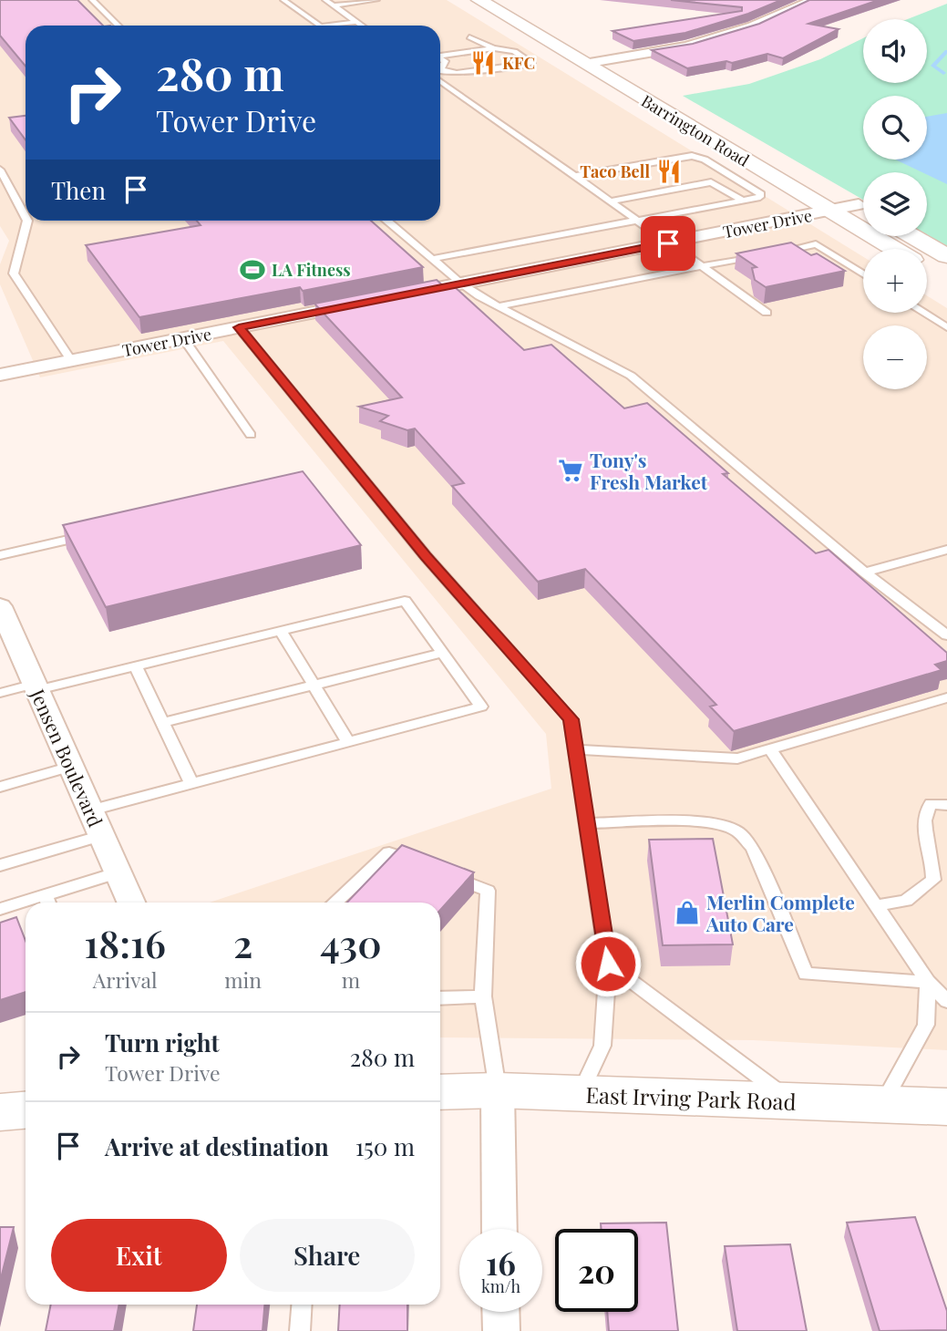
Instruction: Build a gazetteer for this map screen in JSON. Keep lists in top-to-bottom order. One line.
{"streets":{"main road":["Barrington Road","East Irving Park Road"],"street":["Tower Drive","Jensen Boulevard"]},"crossings":[["Barrington Road","Tower Drive"]],"places":{"restaurant":["KFC","Taco Bell"],"sports":["LA Fitness"],"supermarket":["Tony's Fresh Market"],"shop":["Merlin Complete Auto Care"]},"page":{"map_buttons":["+","−"],"turn":["280 m","Tower Drive"],"then":"Then","eta":["18:16","Arrival","2","min","430","m"],"list":[{"name":"Turn right","note":"Tower Drive","value":"280 m"},{"name":"Arrive at destination","value":"150 m"}],"buttons":["Exit","Share"],"speed":"16 km/h","limit":"20"}}
